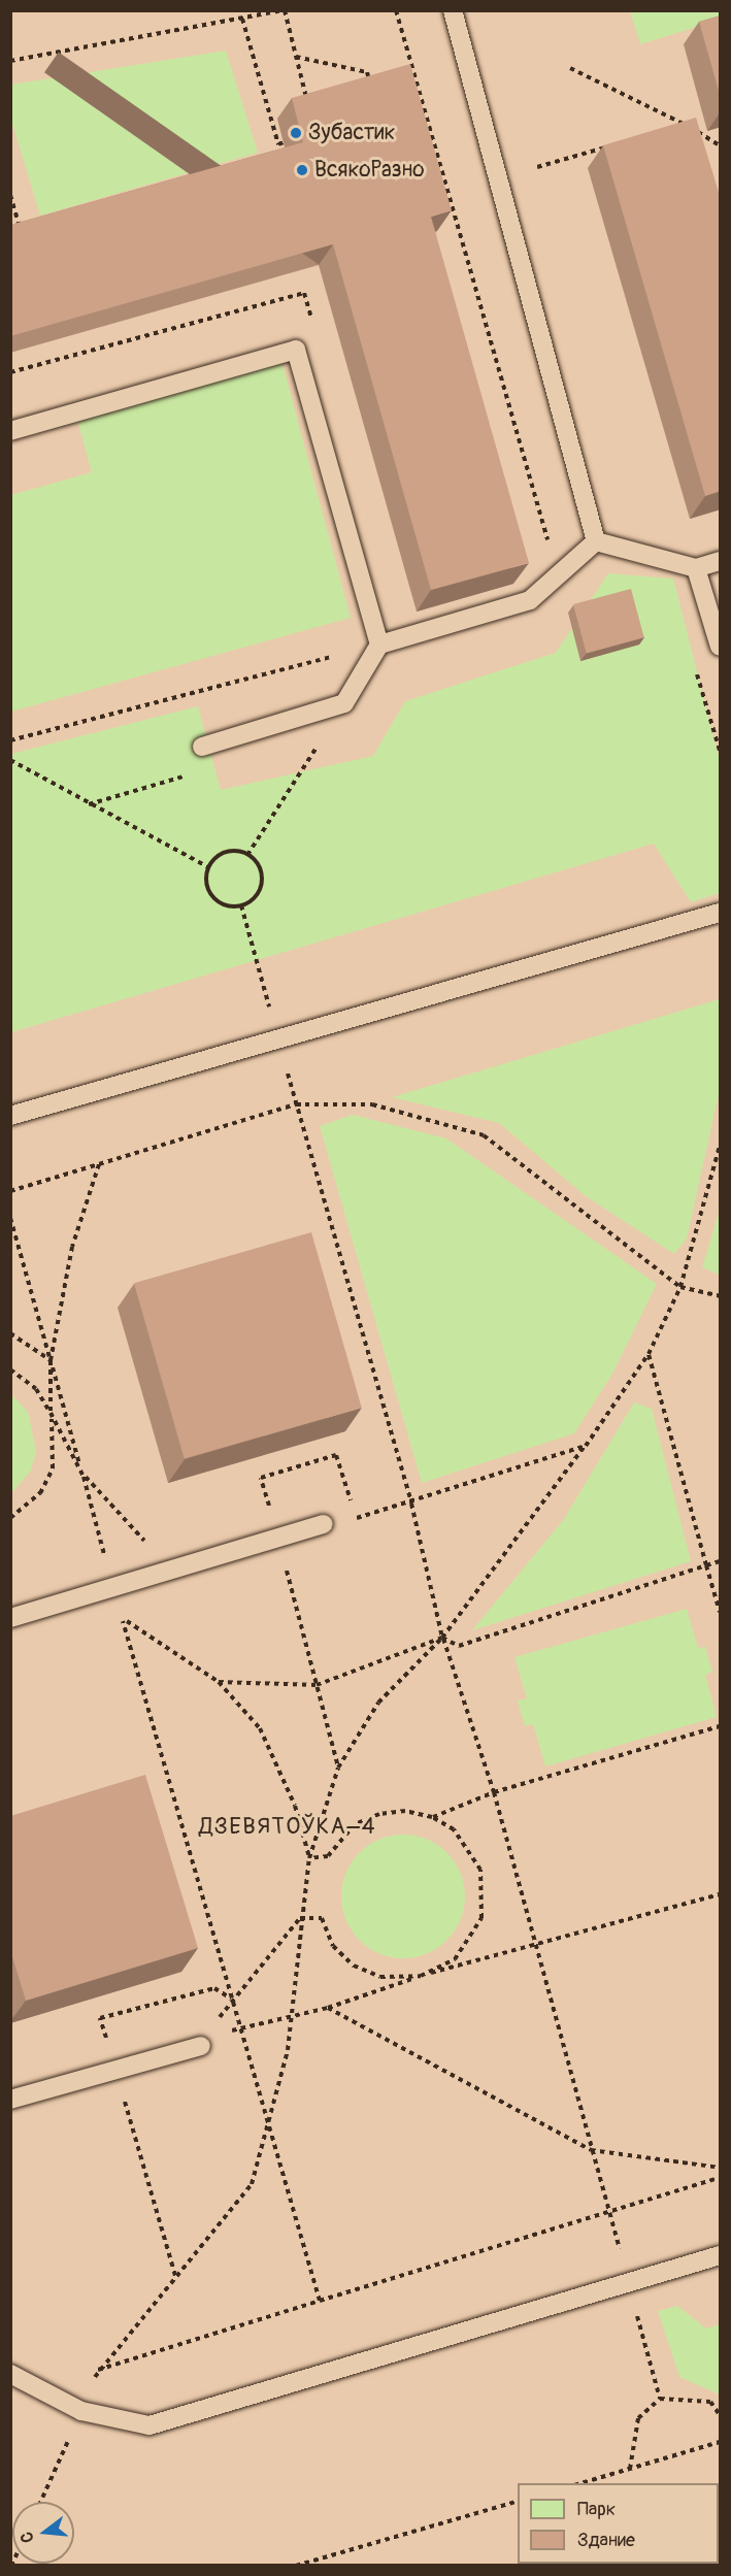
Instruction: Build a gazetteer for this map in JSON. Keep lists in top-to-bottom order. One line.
{"districts":["ДЗЕВЯТОЎКА–4"],"places":["Зубастик","ВсякоРазно"],"legend":["Парк","Здание"],"north":"left"}
